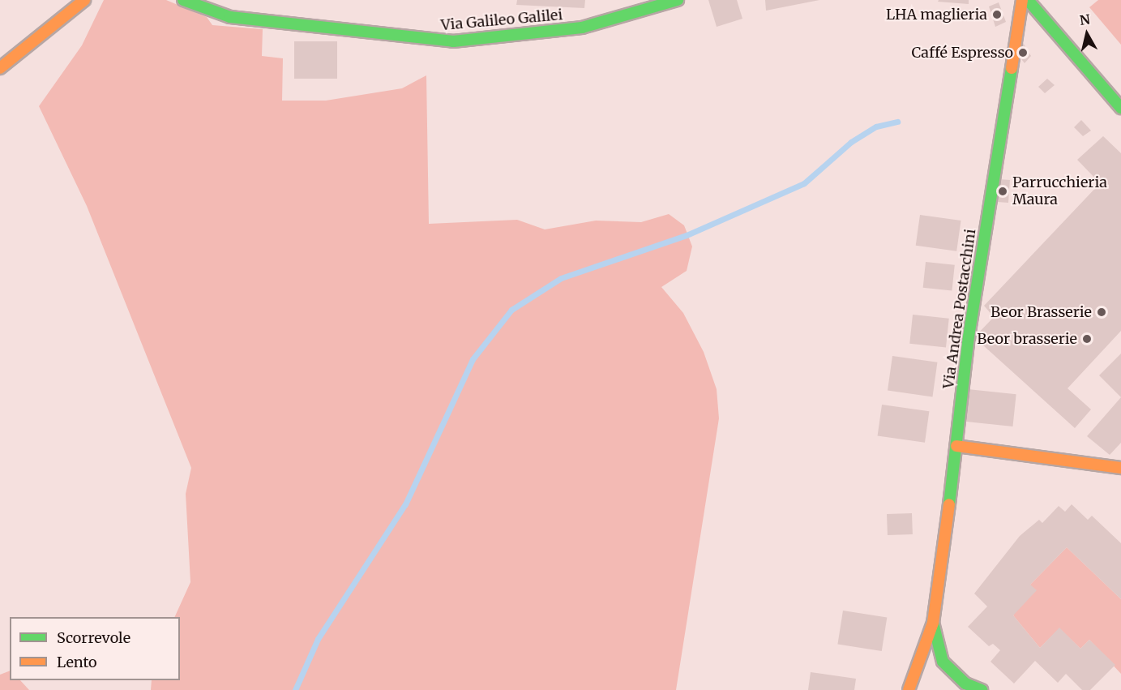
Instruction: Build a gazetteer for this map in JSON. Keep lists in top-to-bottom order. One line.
{"streets":{"street":["Via Galileo Galilei","Via Andrea Postacchini"]},"places":["LHA maglieria","Caffé Espresso","Parrucchieria Maura","Beor Brasserie","Beor brasserie"],"legend":["Scorrevole","Lento"],"north":"top"}
